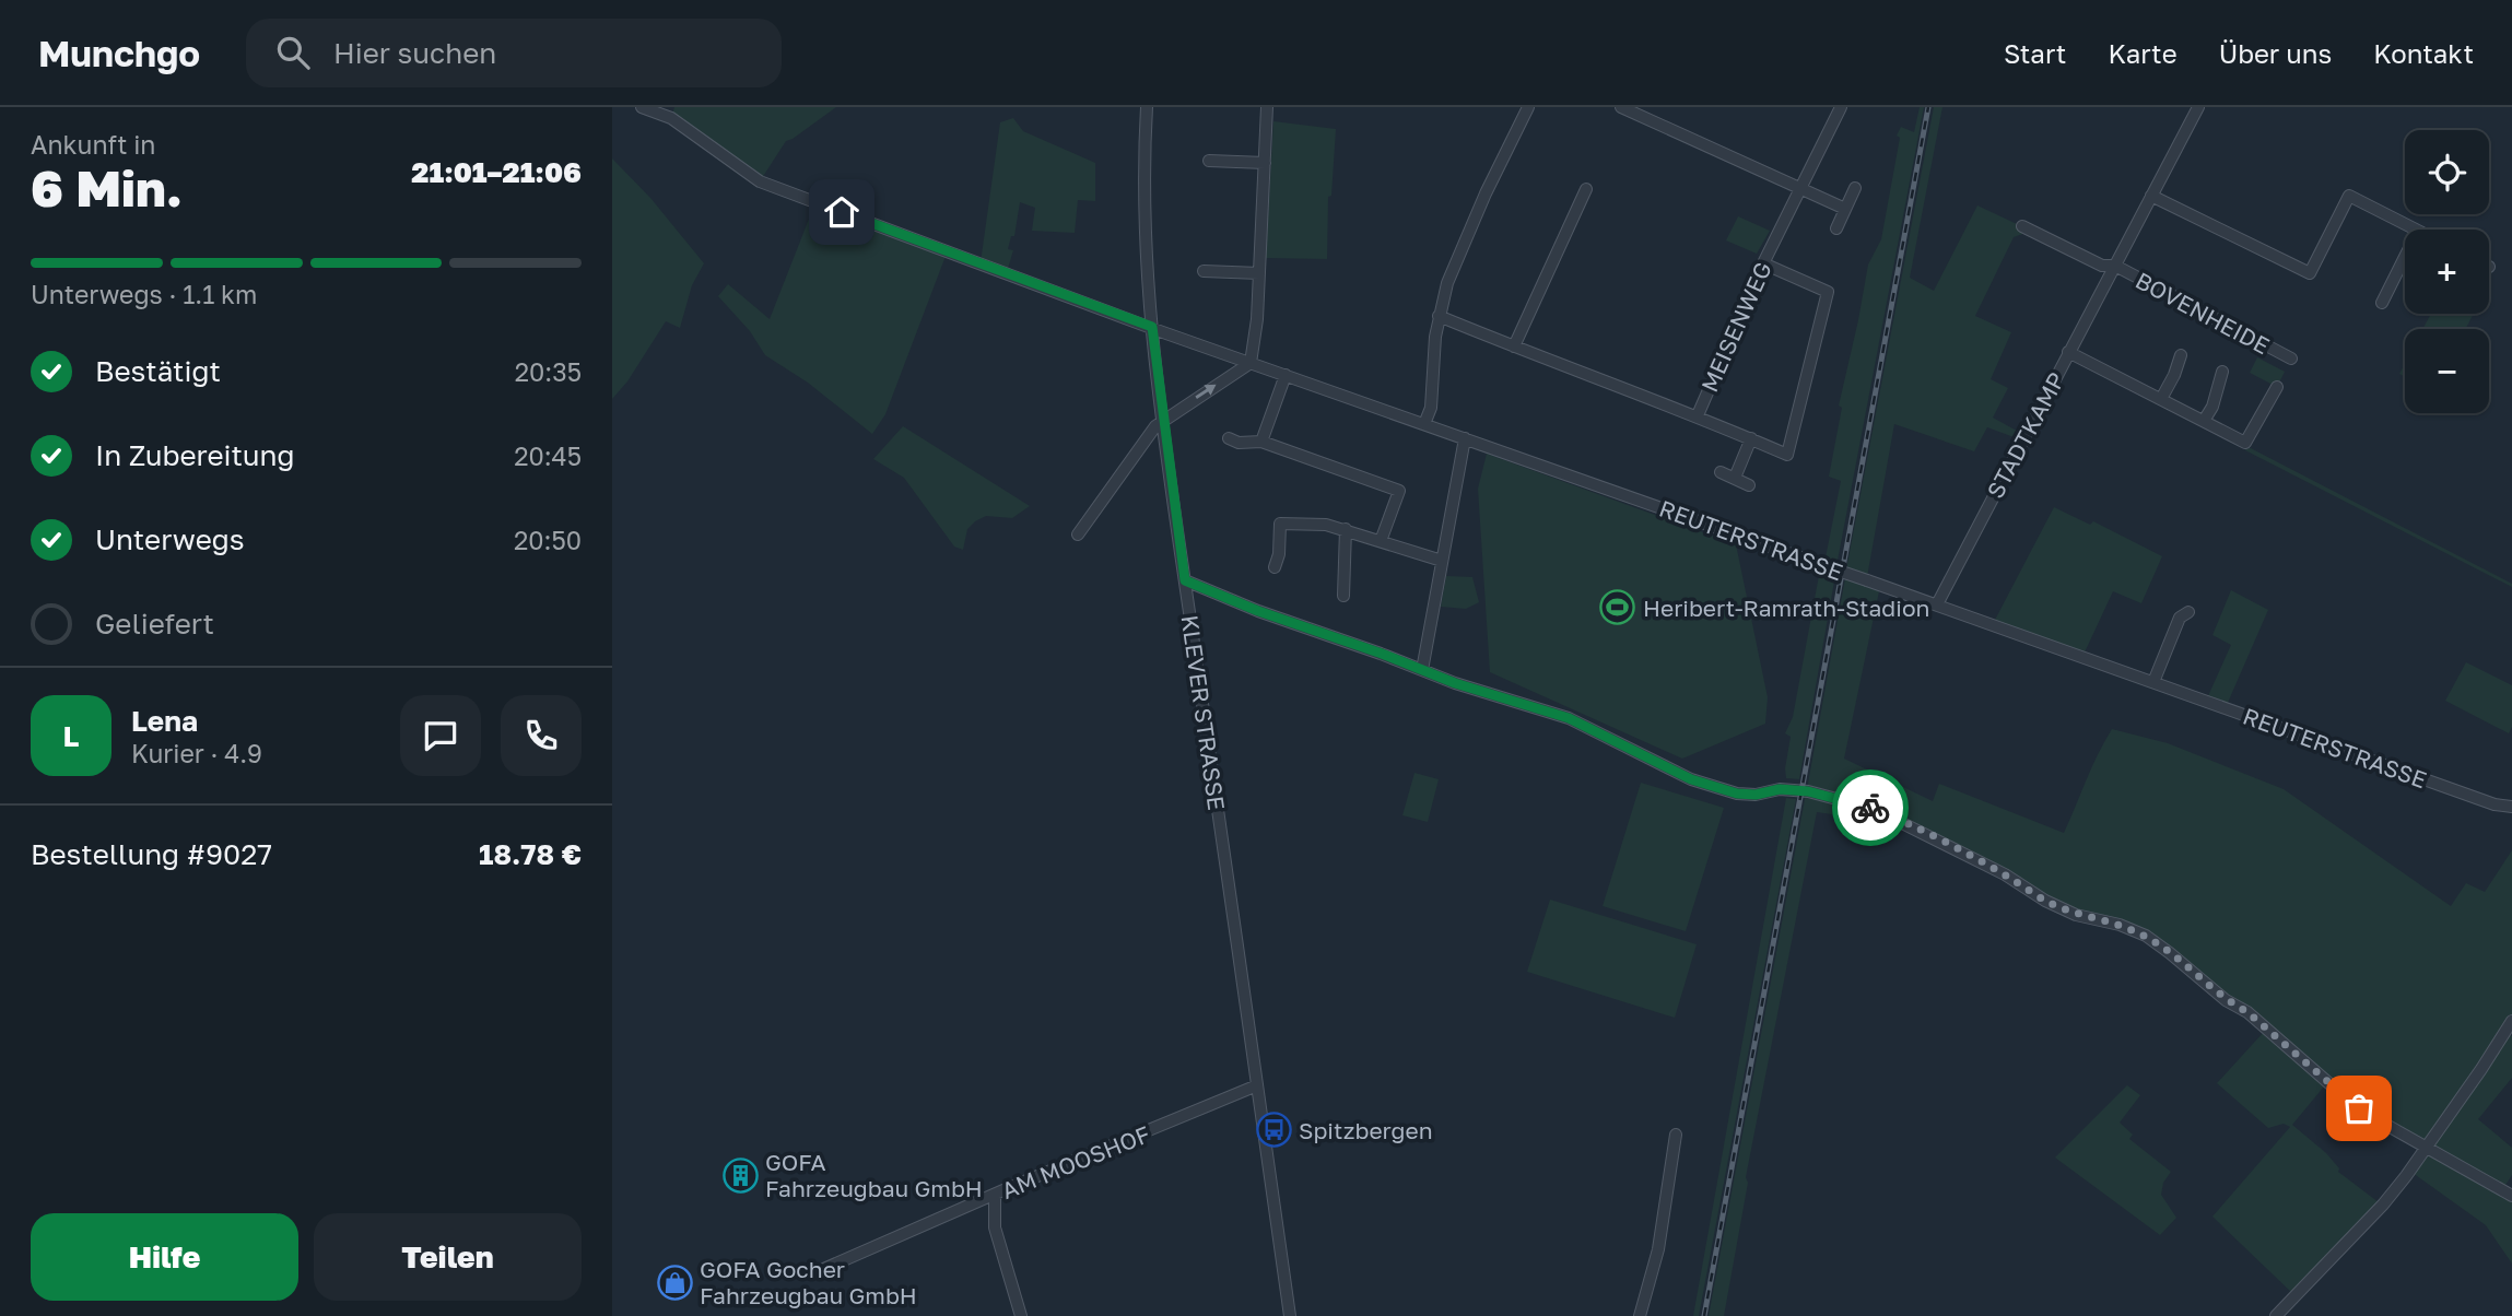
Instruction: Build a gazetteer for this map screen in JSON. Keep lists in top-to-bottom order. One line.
{"streets":{"street":["BOVENHEIDE","MEISENWEG","STADTKAMP","REUTERSTRASSE","KLEVER STRASSE","AM MOOSHOF"]},"crossings":[["BOVENHEIDE","STADTKAMP"],["STADTKAMP","REUTERSTRASSE"],["REUTERSTRASSE","KLEVER STRASSE"],["KLEVER STRASSE","AM MOOSHOF"]],"places":{"sports":["Heribert-Ramrath-Stadion"],"bus stop":["Spitzbergen"],"building":["GOFA Fahrzeugbau GmbH"],"shop":["GOFA Gocher Fahrzeugbau GmbH"]},"page":{"header":"Munchgo","search":"Hier suchen","nav":["Start","Karte","Über uns","Kontakt"],"heading":["6 Min.","Ankunft in","21:01–21:06"],"panel":["Lena","Kurier · 4.9","Bestellung #9027","18.78 €"],"map_buttons":["+","−"],"bar":"Unterwegs · 1.1 km","list":[["Bestätigt","20:35"],["In Zubereitung","20:45"],["Unterwegs","20:50"],"Geliefert"],"round":"L","buttons":["Hilfe","Teilen"]}}
